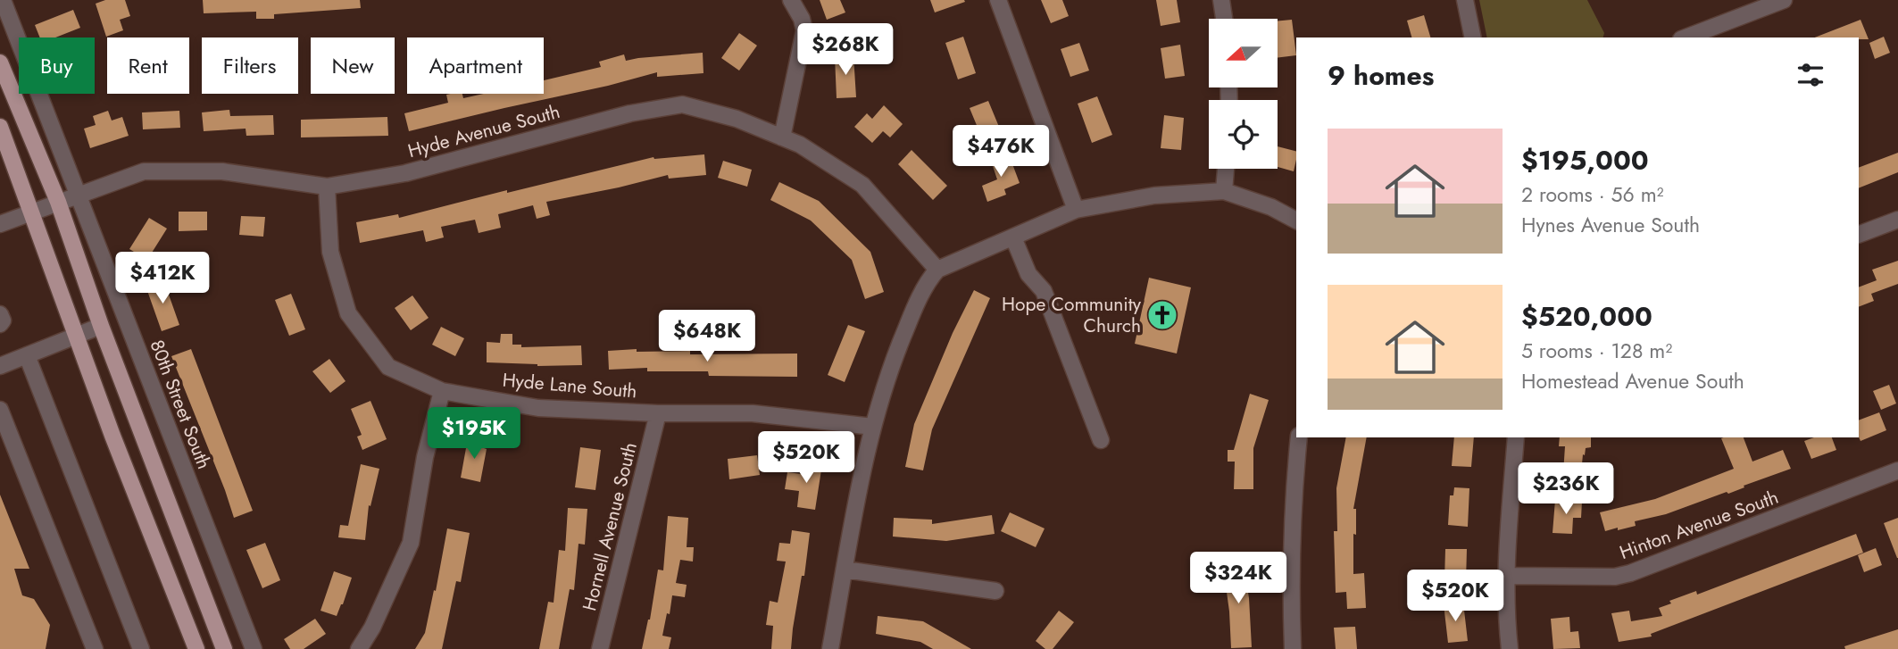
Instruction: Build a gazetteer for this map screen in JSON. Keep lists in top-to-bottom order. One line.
{"streets":{"street":["Hyde Avenue South","Hyde Lane South","80th Street South","Hinton Avenue South","Hornell Avenue South"]},"crossings":[["Hyde Avenue South","Hyde Lane South"],["Hyde Avenue South","80th Street South"],["Hyde Lane South","Hornell Avenue South"]],"places":{"church":["Hope Community Church"]},"north":"left","page":{"price":["$268K","$476K","$412K","$648K","$195K","$520K","$236K","$324K","$520K"],"chip":["Buy","Rent","Filters","New","Apartment"],"heading":"9 homes","list":[{"name":"$195,000","note":"2 rooms · 56 m² · Hynes Avenue South"},{"name":"$520,000","note":"5 rooms · 128 m² · Homestead Avenue South"}]}}
